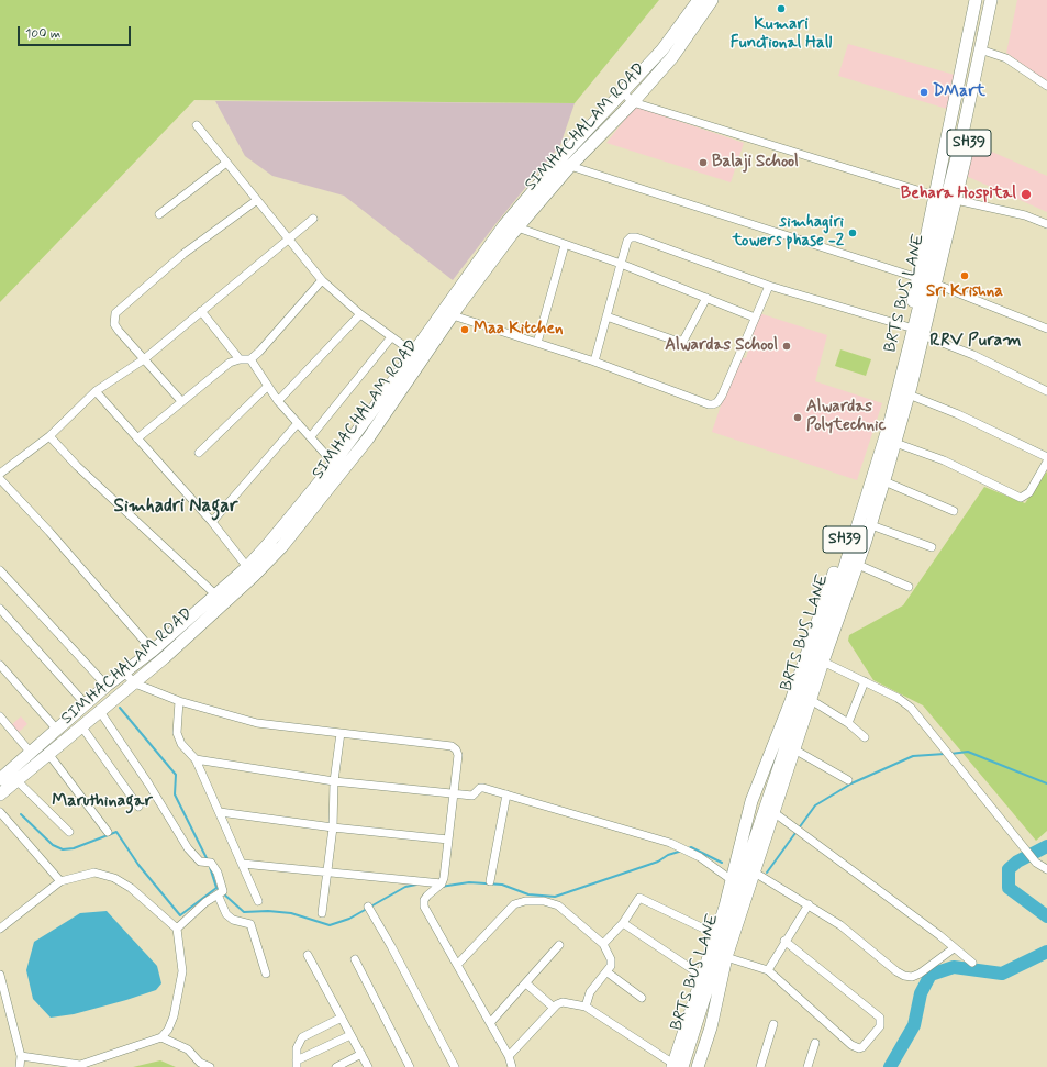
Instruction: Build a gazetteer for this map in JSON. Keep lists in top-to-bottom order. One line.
{"streets":{"main road":["SIMHACHALAM ROAD","SH39","BRTS BUS LANE"]},"crossings":[["SH39","BRTS BUS LANE"]],"districts":["RRV Puram","Simhadri Nagar","Maruthinagar"],"places":["Kumari Functional Hall","DMart","Balaji School","Behara Hospital","simhagiri towers phase -2","Sri Krishna","Maa Kitchen","Alwardas School","Alwardas Polytechnic"],"scale_bar":"100 m"}
